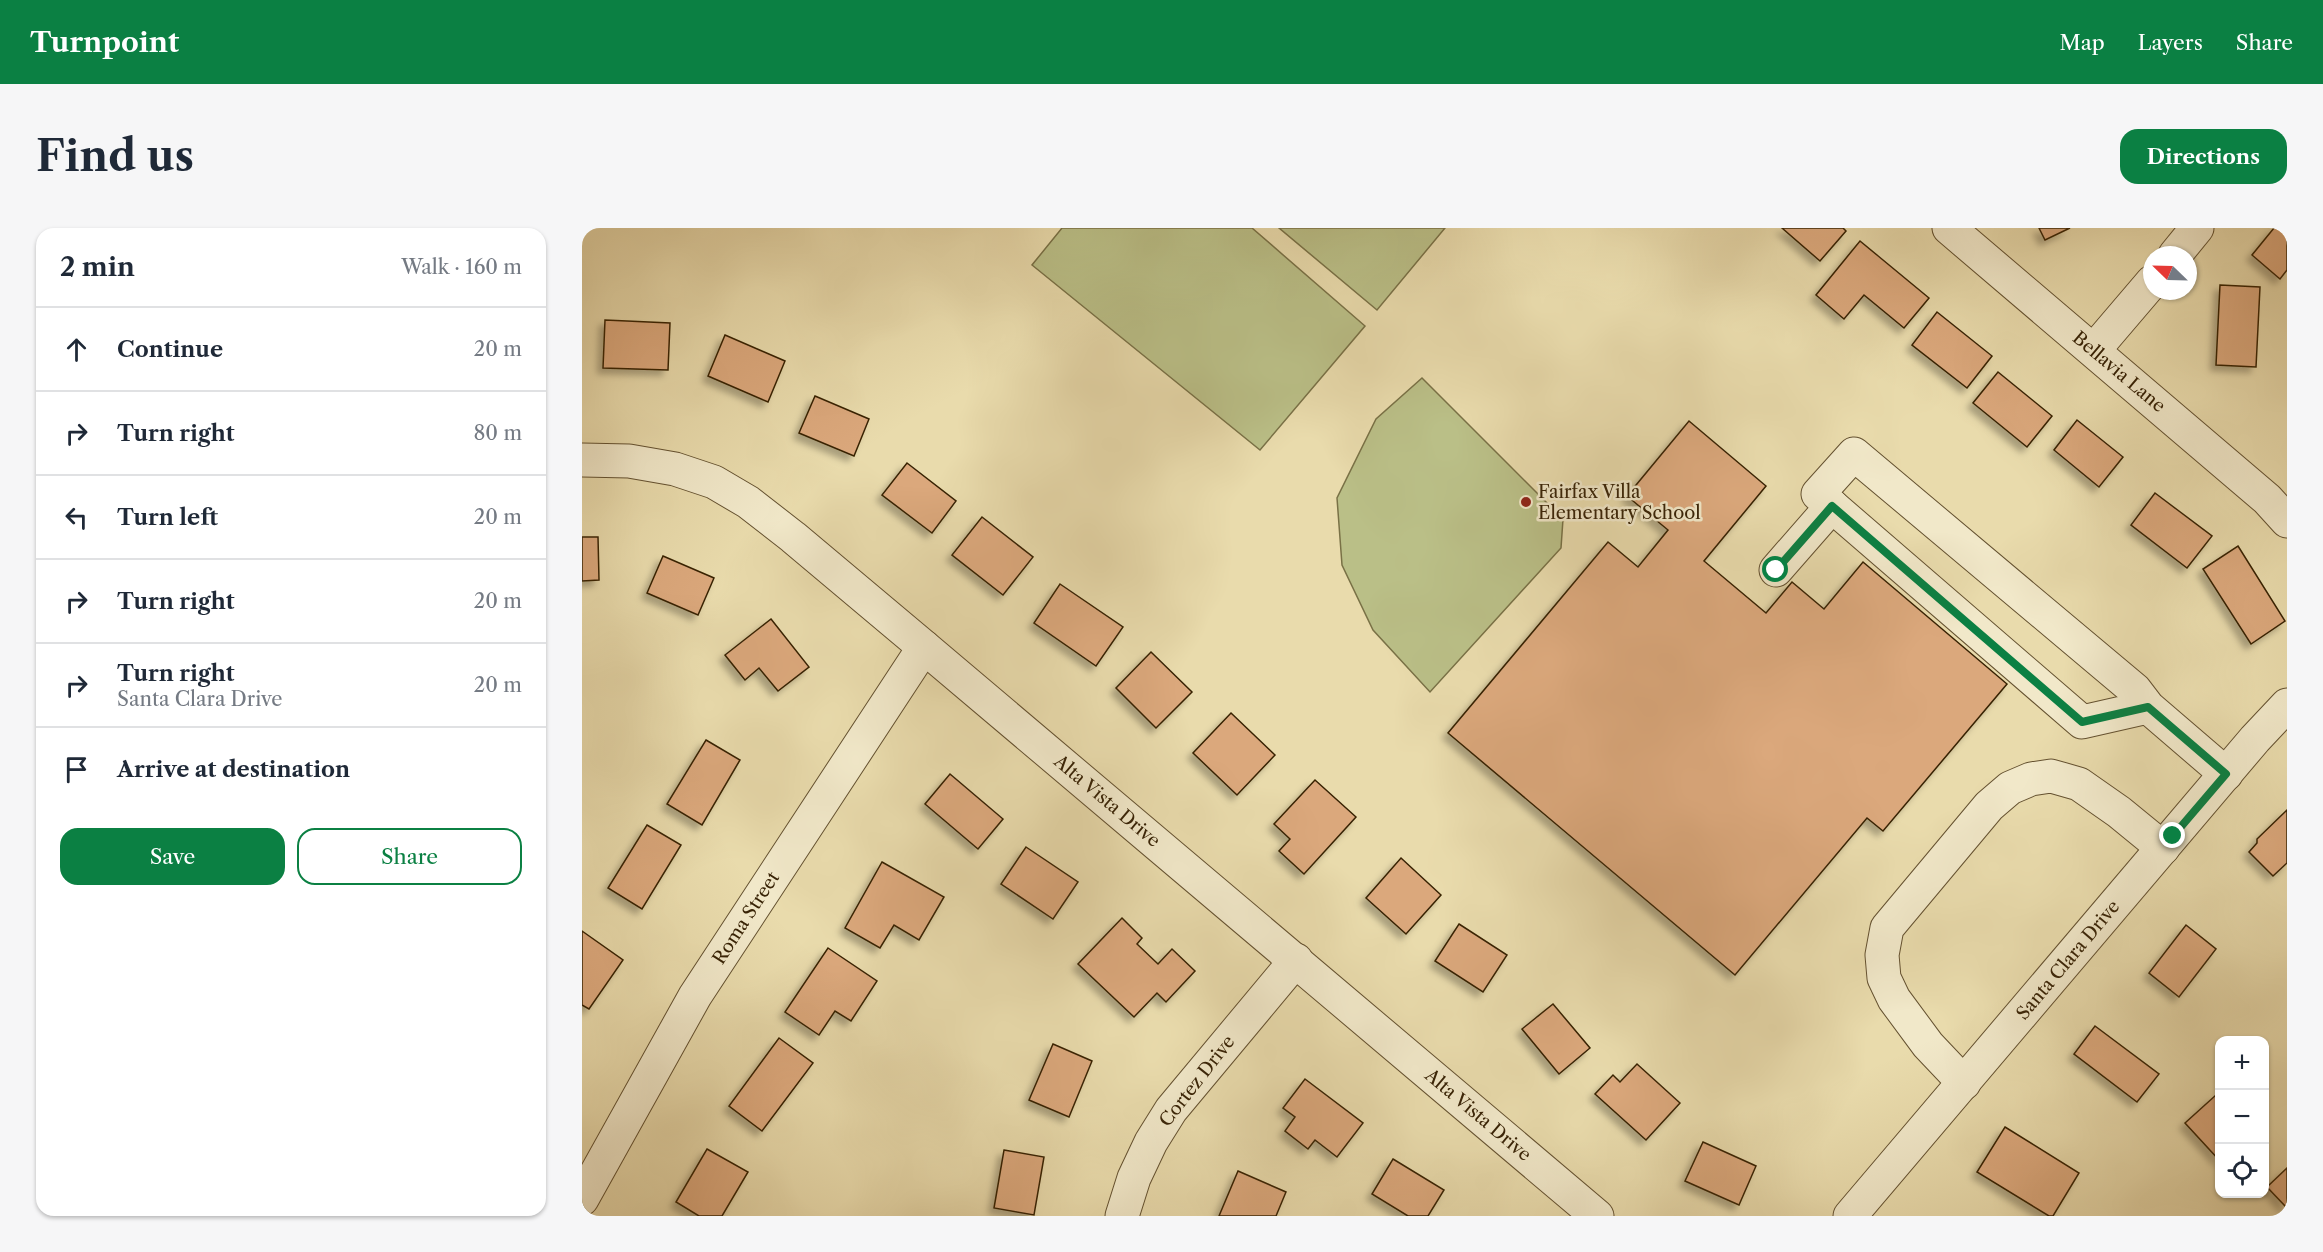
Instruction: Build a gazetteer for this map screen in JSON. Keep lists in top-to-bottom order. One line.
{"streets":{"street":["Bellavia Lane","Alta Vista Drive","Roma Street","Santa Clara Drive","Cortez Drive"]},"crossings":[["Alta Vista Drive","Roma Street"],["Alta Vista Drive","Cortez Drive"]],"places":["Fairfax Villa Elementary School"],"north":"top left","page":{"header":"Turnpoint","nav":["Map","Layers","Share"],"buttons":["Directions",["Save","Share"]],"title":"Find us","heading":["2 min","Walk · 160 m"],"list":[["Continue","20 m"],["Turn right","80 m"],["Turn left","20 m"],["Turn right","20 m"],["Turn right","Santa Clara Drive","20 m"],"Arrive at destination"],"map_buttons":["+","−"]}}
